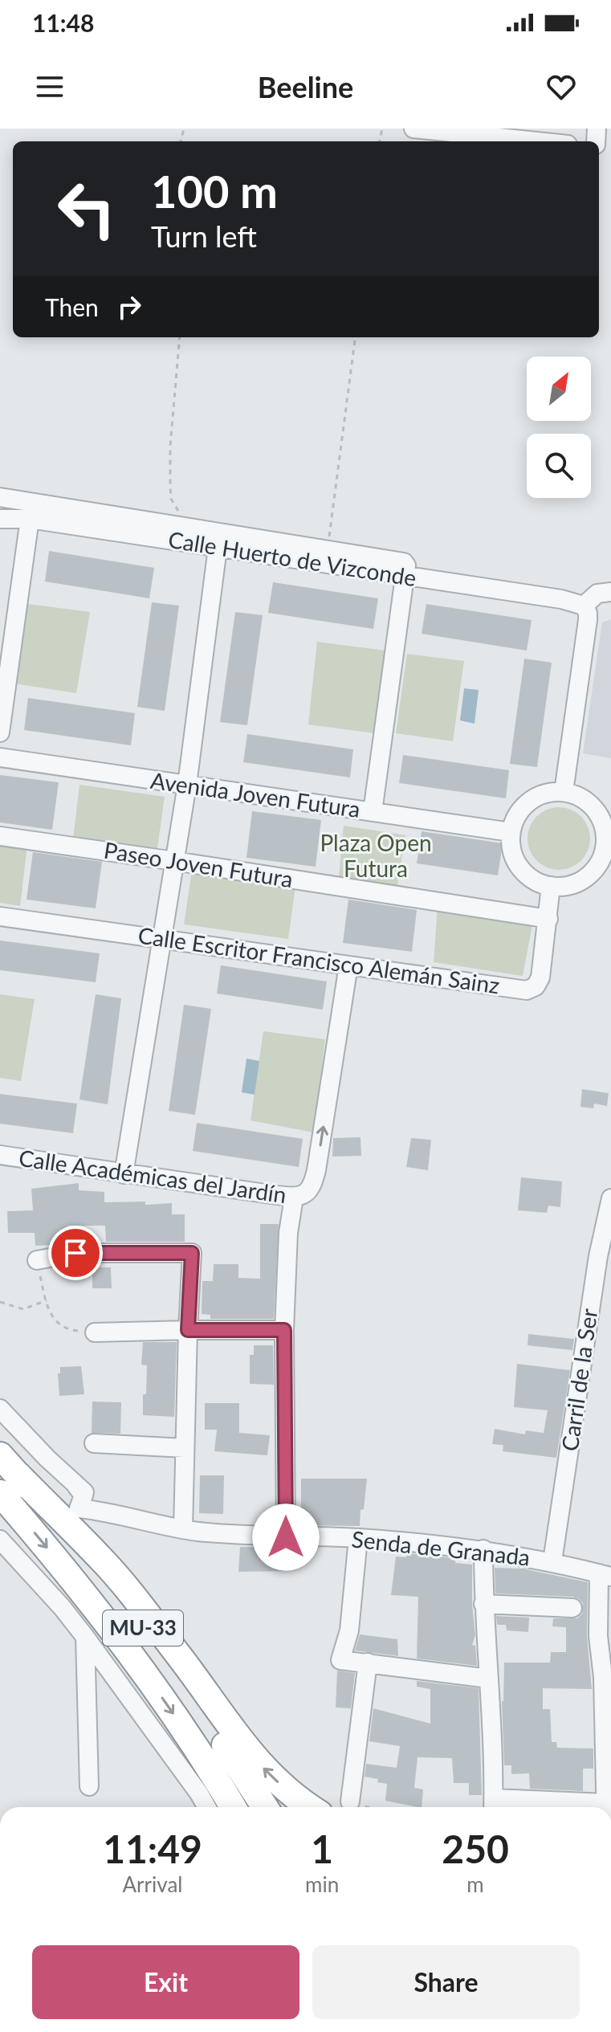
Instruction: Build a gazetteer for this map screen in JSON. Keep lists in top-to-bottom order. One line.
{"streets":{"highway":["MU-33"],"street":["Calle Huerto de Vizconde","Avenida Joven Futura","Paseo Joven Futura","Calle Escritor Francisco Alemán Sainz","Calle Académicas del Jardín","Carril de la Ser","Senda de Granada"]},"crossings":[["Avenida Joven Futura","Calle Escritor Francisco Alemán Sainz"],["Paseo Joven Futura","Calle Escritor Francisco Alemán Sainz"],["Carril de la Ser","Senda de Granada"]],"parks":["Plaza Open Futura"],"north":"top right","page":{"status":"11:48","header":"Beeline","turn":["100 m","Turn left"],"then":"Then","eta":["11:49","Arrival","1","min","250","m"],"buttons":["Exit","Share"]}}
